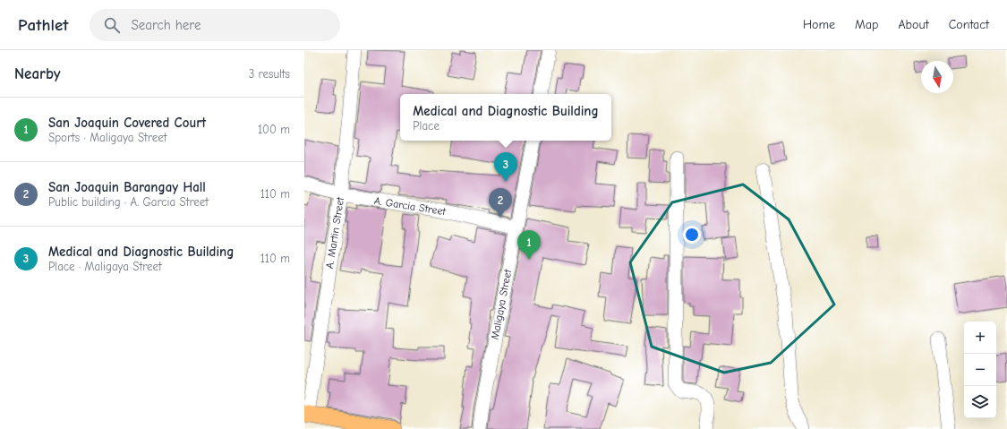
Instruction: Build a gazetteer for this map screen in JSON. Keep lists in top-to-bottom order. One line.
{"streets":{"street":["A. Garcia Street","A. Martin Street","Maligaya Street"]},"crossings":[["A. Garcia Street","A. Martin Street"],["A. Garcia Street","Maligaya Street"]],"north":"bottom","page":{"header":"Pathlet","search":"Search here","nav":["Home","Map","About","Contact"],"heading":["Nearby","3 results"],"popup":["Medical and Diagnostic Building","Place"],"list":[{"mark":"1","name":"San Joaquin Covered Court","note":"Sports · Maligaya Street","value":"100 m"},{"mark":"2","name":"San Joaquin Barangay Hall","note":"Public building · A. Garcia Street","value":"110 m"},{"mark":"3","name":"Medical and Diagnostic Building","note":"Place · Maligaya Street","value":"110 m"}],"pins":["3","2","1"],"map_buttons":["+","−"]}}
